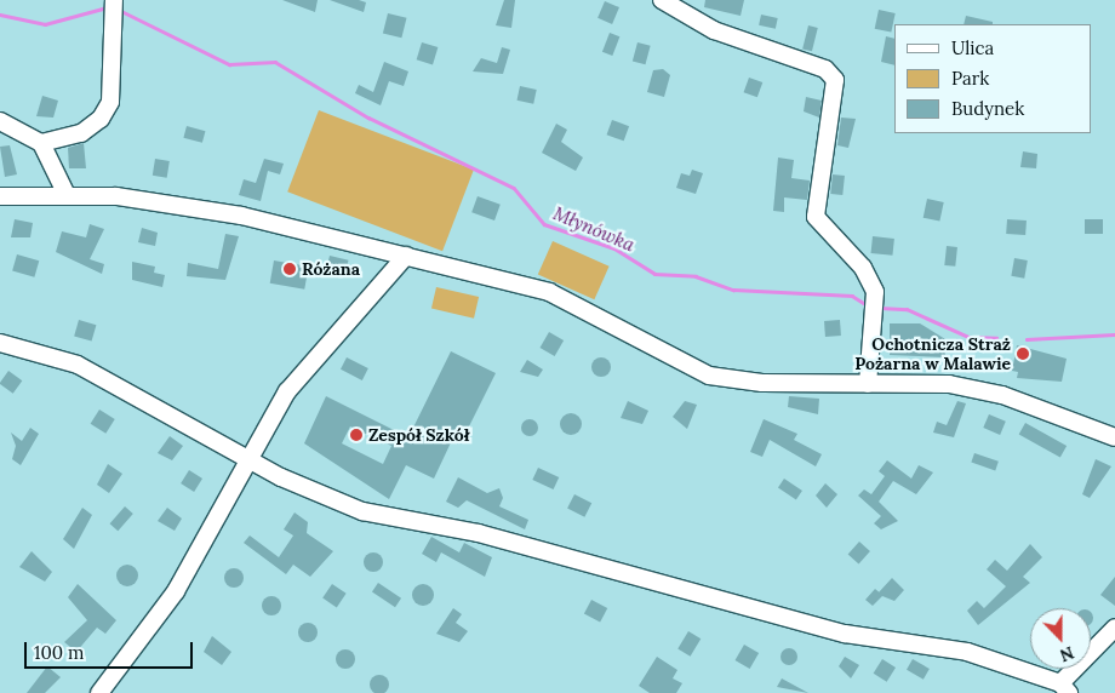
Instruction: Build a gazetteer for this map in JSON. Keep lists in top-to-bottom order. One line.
{"water":["Młynówka"],"places":["Różana","Ochotnicza Straż Pożarna w Malawie","Zespół Szkół"],"legend":["Ulica","Park","Budynek"],"scale_bar":"100 m","north":"bottom"}
